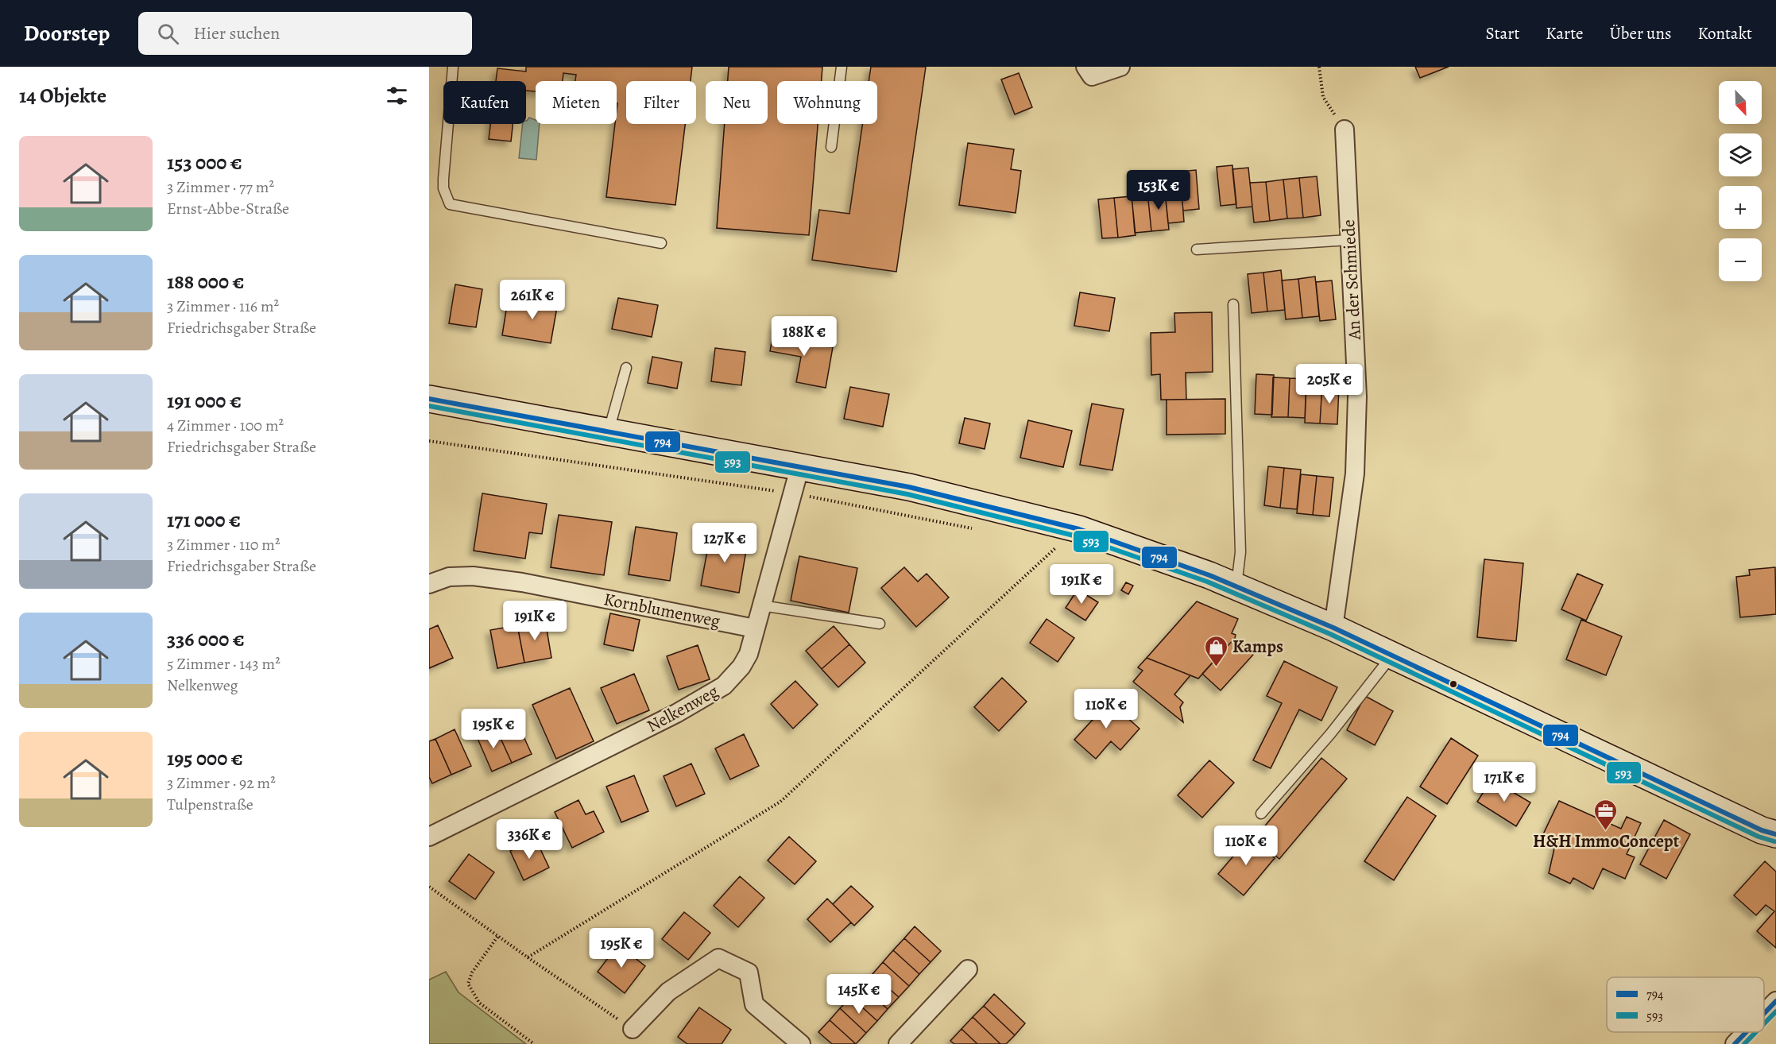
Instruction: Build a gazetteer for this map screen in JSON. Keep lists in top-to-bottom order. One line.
{"streets":{"street":["An der Schmiede","Kornblumenweg","Nelkenweg"]},"crossings":[["Kornblumenweg","Nelkenweg"]],"places":{"shop":["Kamps"],"office":["H&H ImmoConcept"]},"lines":["transit line 794","transit line 593"],"legend":["794","593"],"north":"bottom right","page":{"header":"Doorstep","search":"Hier suchen","nav":["Start","Karte","Über uns","Kontakt"],"heading":"14 Objekte","map_buttons":["+","−"],"chip":["Kaufen","Mieten","Filter","Neu","Wohnung"],"list":[{"name":"153 000 €","note":"3 Zimmer · 77 m² · Ernst-Abbe-Straße"},{"name":"188 000 €","note":"3 Zimmer · 116 m² · Friedrichsgaber Straße"},{"name":"191 000 €","note":"4 Zimmer · 100 m² · Friedrichsgaber Straße"},{"name":"171 000 €","note":"3 Zimmer · 110 m² · Friedrichsgaber Straße"},{"name":"336 000 €","note":"5 Zimmer · 143 m² · Nelkenweg"},{"name":"195 000 €","note":"3 Zimmer · 92 m² · Tulpenstraße"}],"price":["153K €","261K €","188K €","205K €","127K €","191K €","191K €","110K €","195K €","171K €","336K €","110K €","195K €","145K €"]}}
